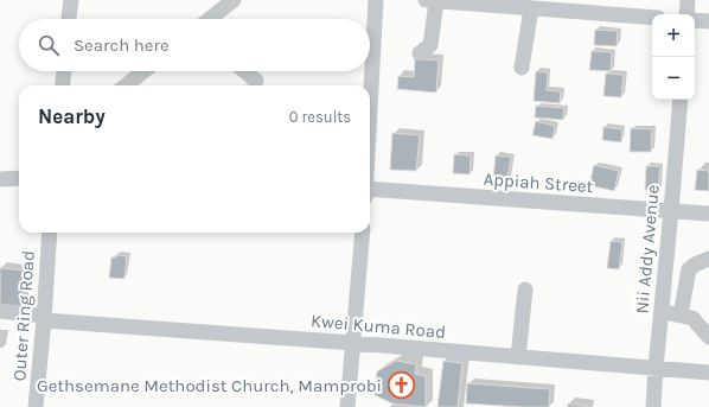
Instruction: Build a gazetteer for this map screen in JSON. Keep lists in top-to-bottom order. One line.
{"streets":{"street":["Appiah Street","Nii Addy Avenue","Outer Ring Road","Kwei Kuma Road"]},"crossings":[["Appiah Street","Nii Addy Avenue"],["Nii Addy Avenue","Kwei Kuma Road"],["Outer Ring Road","Kwei Kuma Road"]],"places":{"church":["Gethsemane Methodist Church, Mamprobi"]},"page":{"map_buttons":["+","−"],"search":"Search here","heading":["Nearby","0 results"]}}
